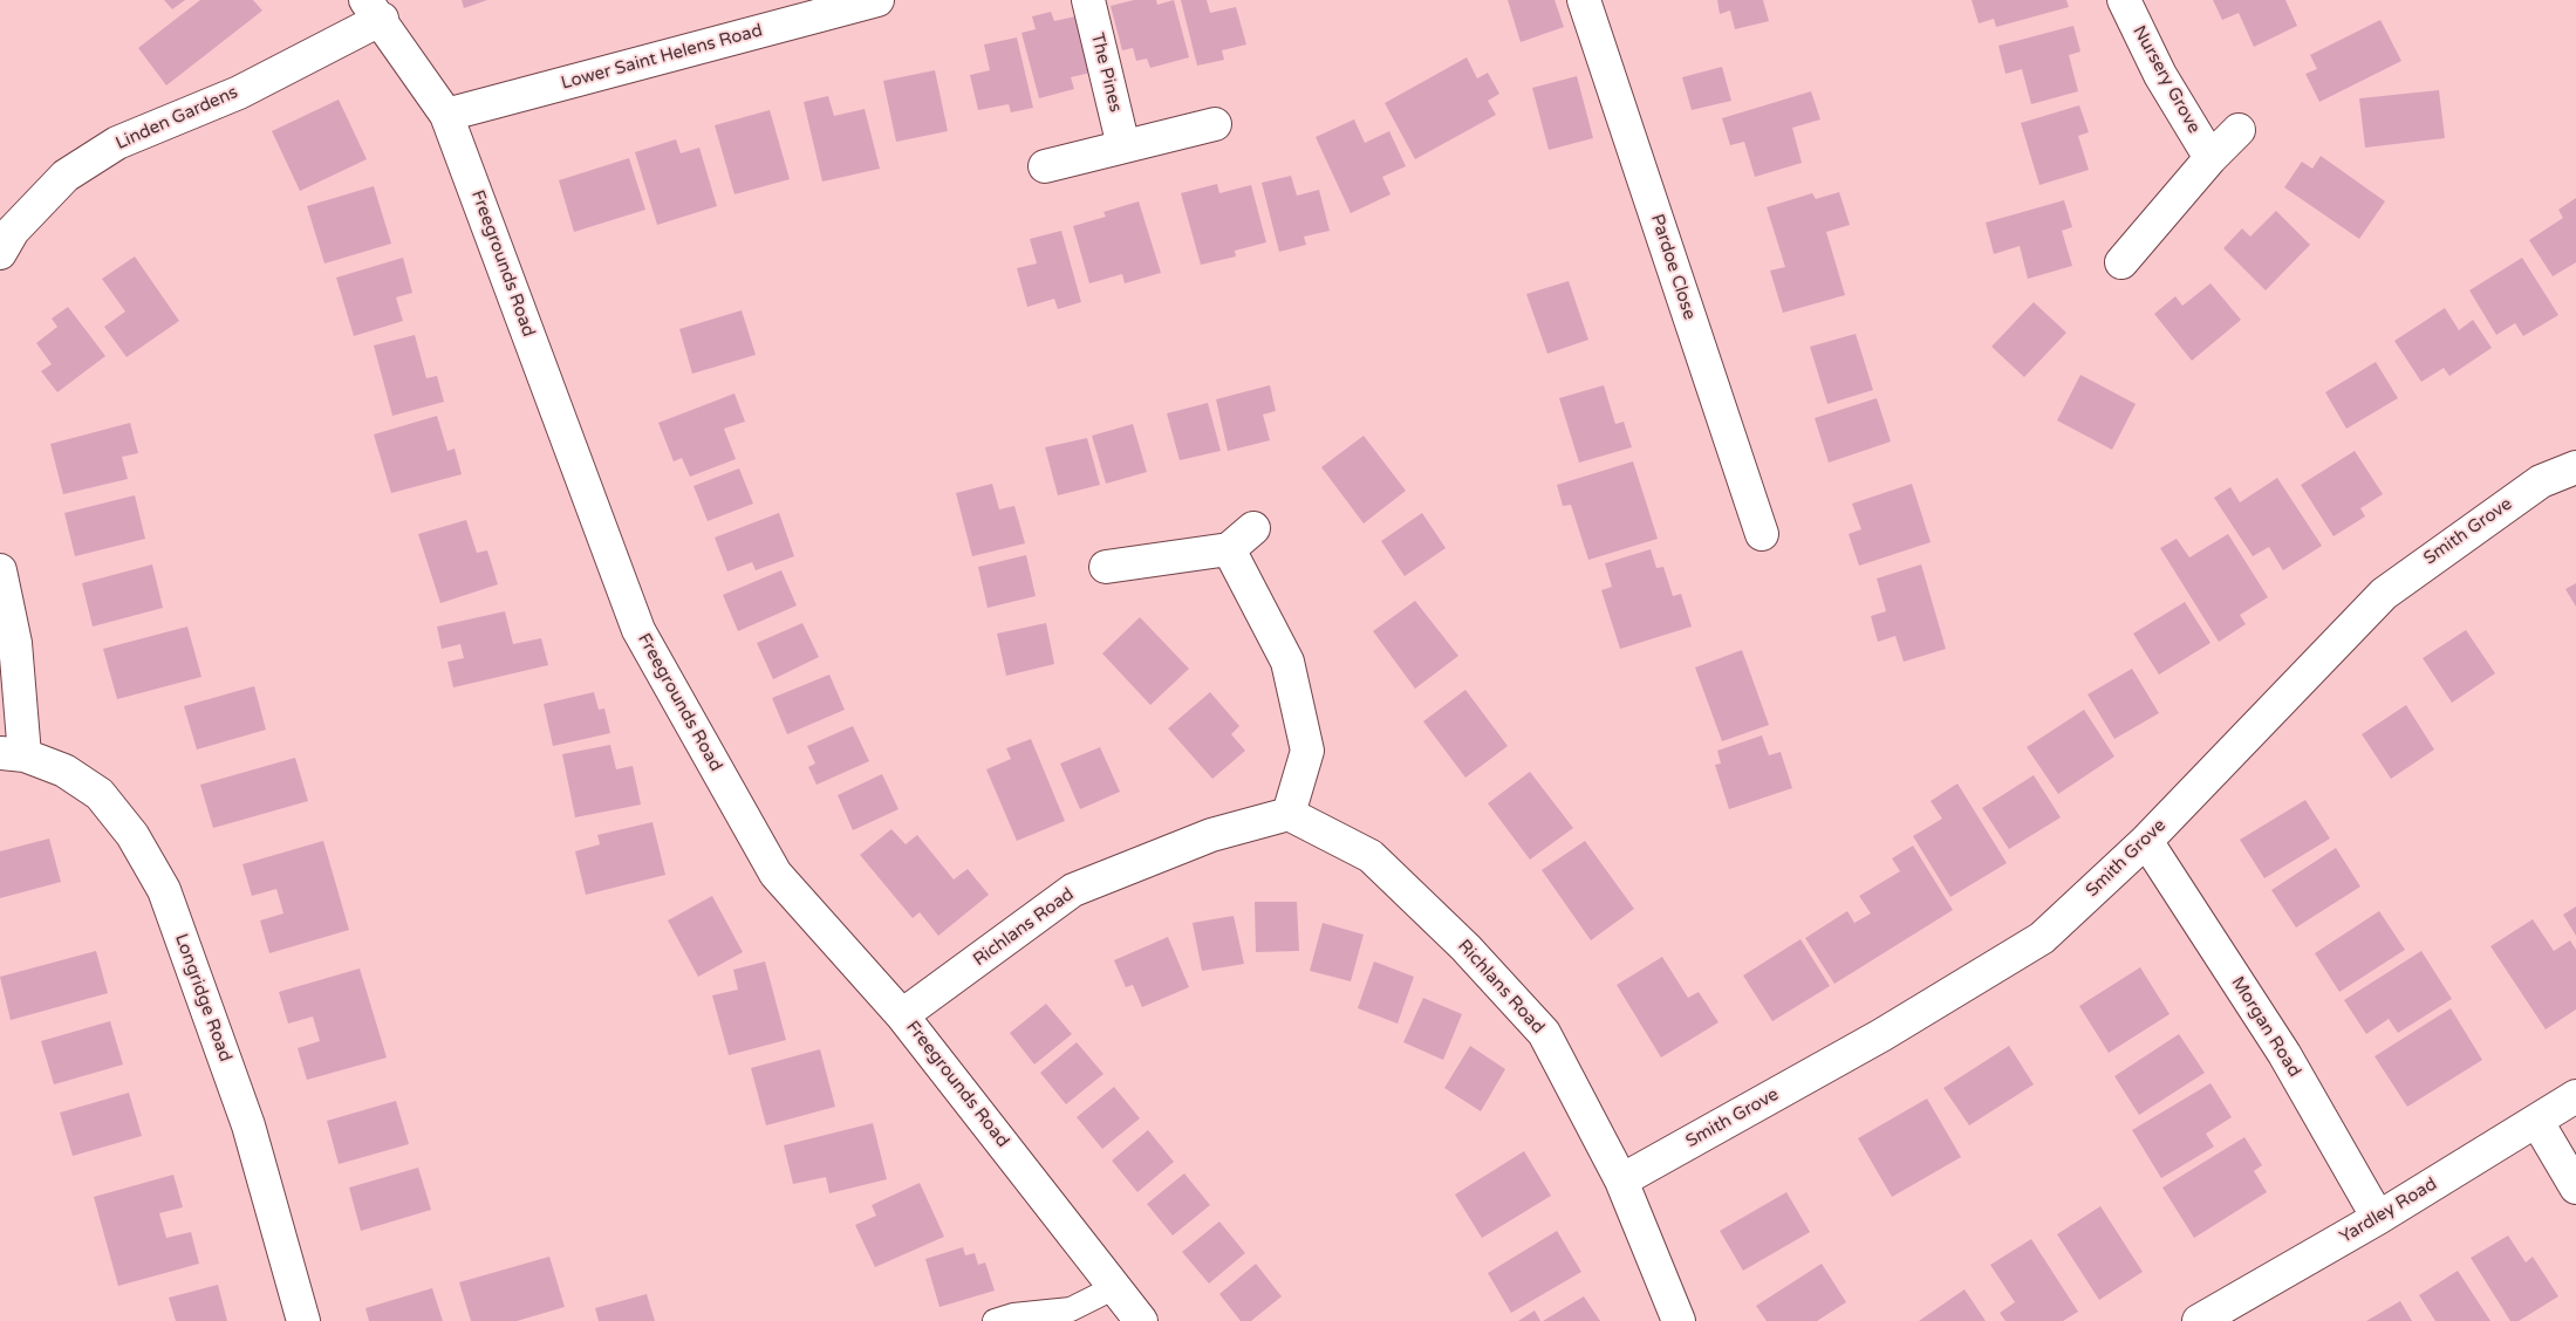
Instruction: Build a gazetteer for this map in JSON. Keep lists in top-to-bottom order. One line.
{"streets":{"street":["Lower Saint Helens Road","The Pines","Nursery Grove","Linden Gardens","Freegrounds Road","Pardoe Close","Smith Grove","Richlans Road","Longridge Road","Morgan Road","Yardley Road"]},"crossings":[["Lower Saint Helens Road","Freegrounds Road"],["Linden Gardens","Freegrounds Road"],["Freegrounds Road","Richlans Road"],["Smith Grove","Richlans Road"],["Smith Grove","Morgan Road"],["Morgan Road","Yardley Road"]]}
